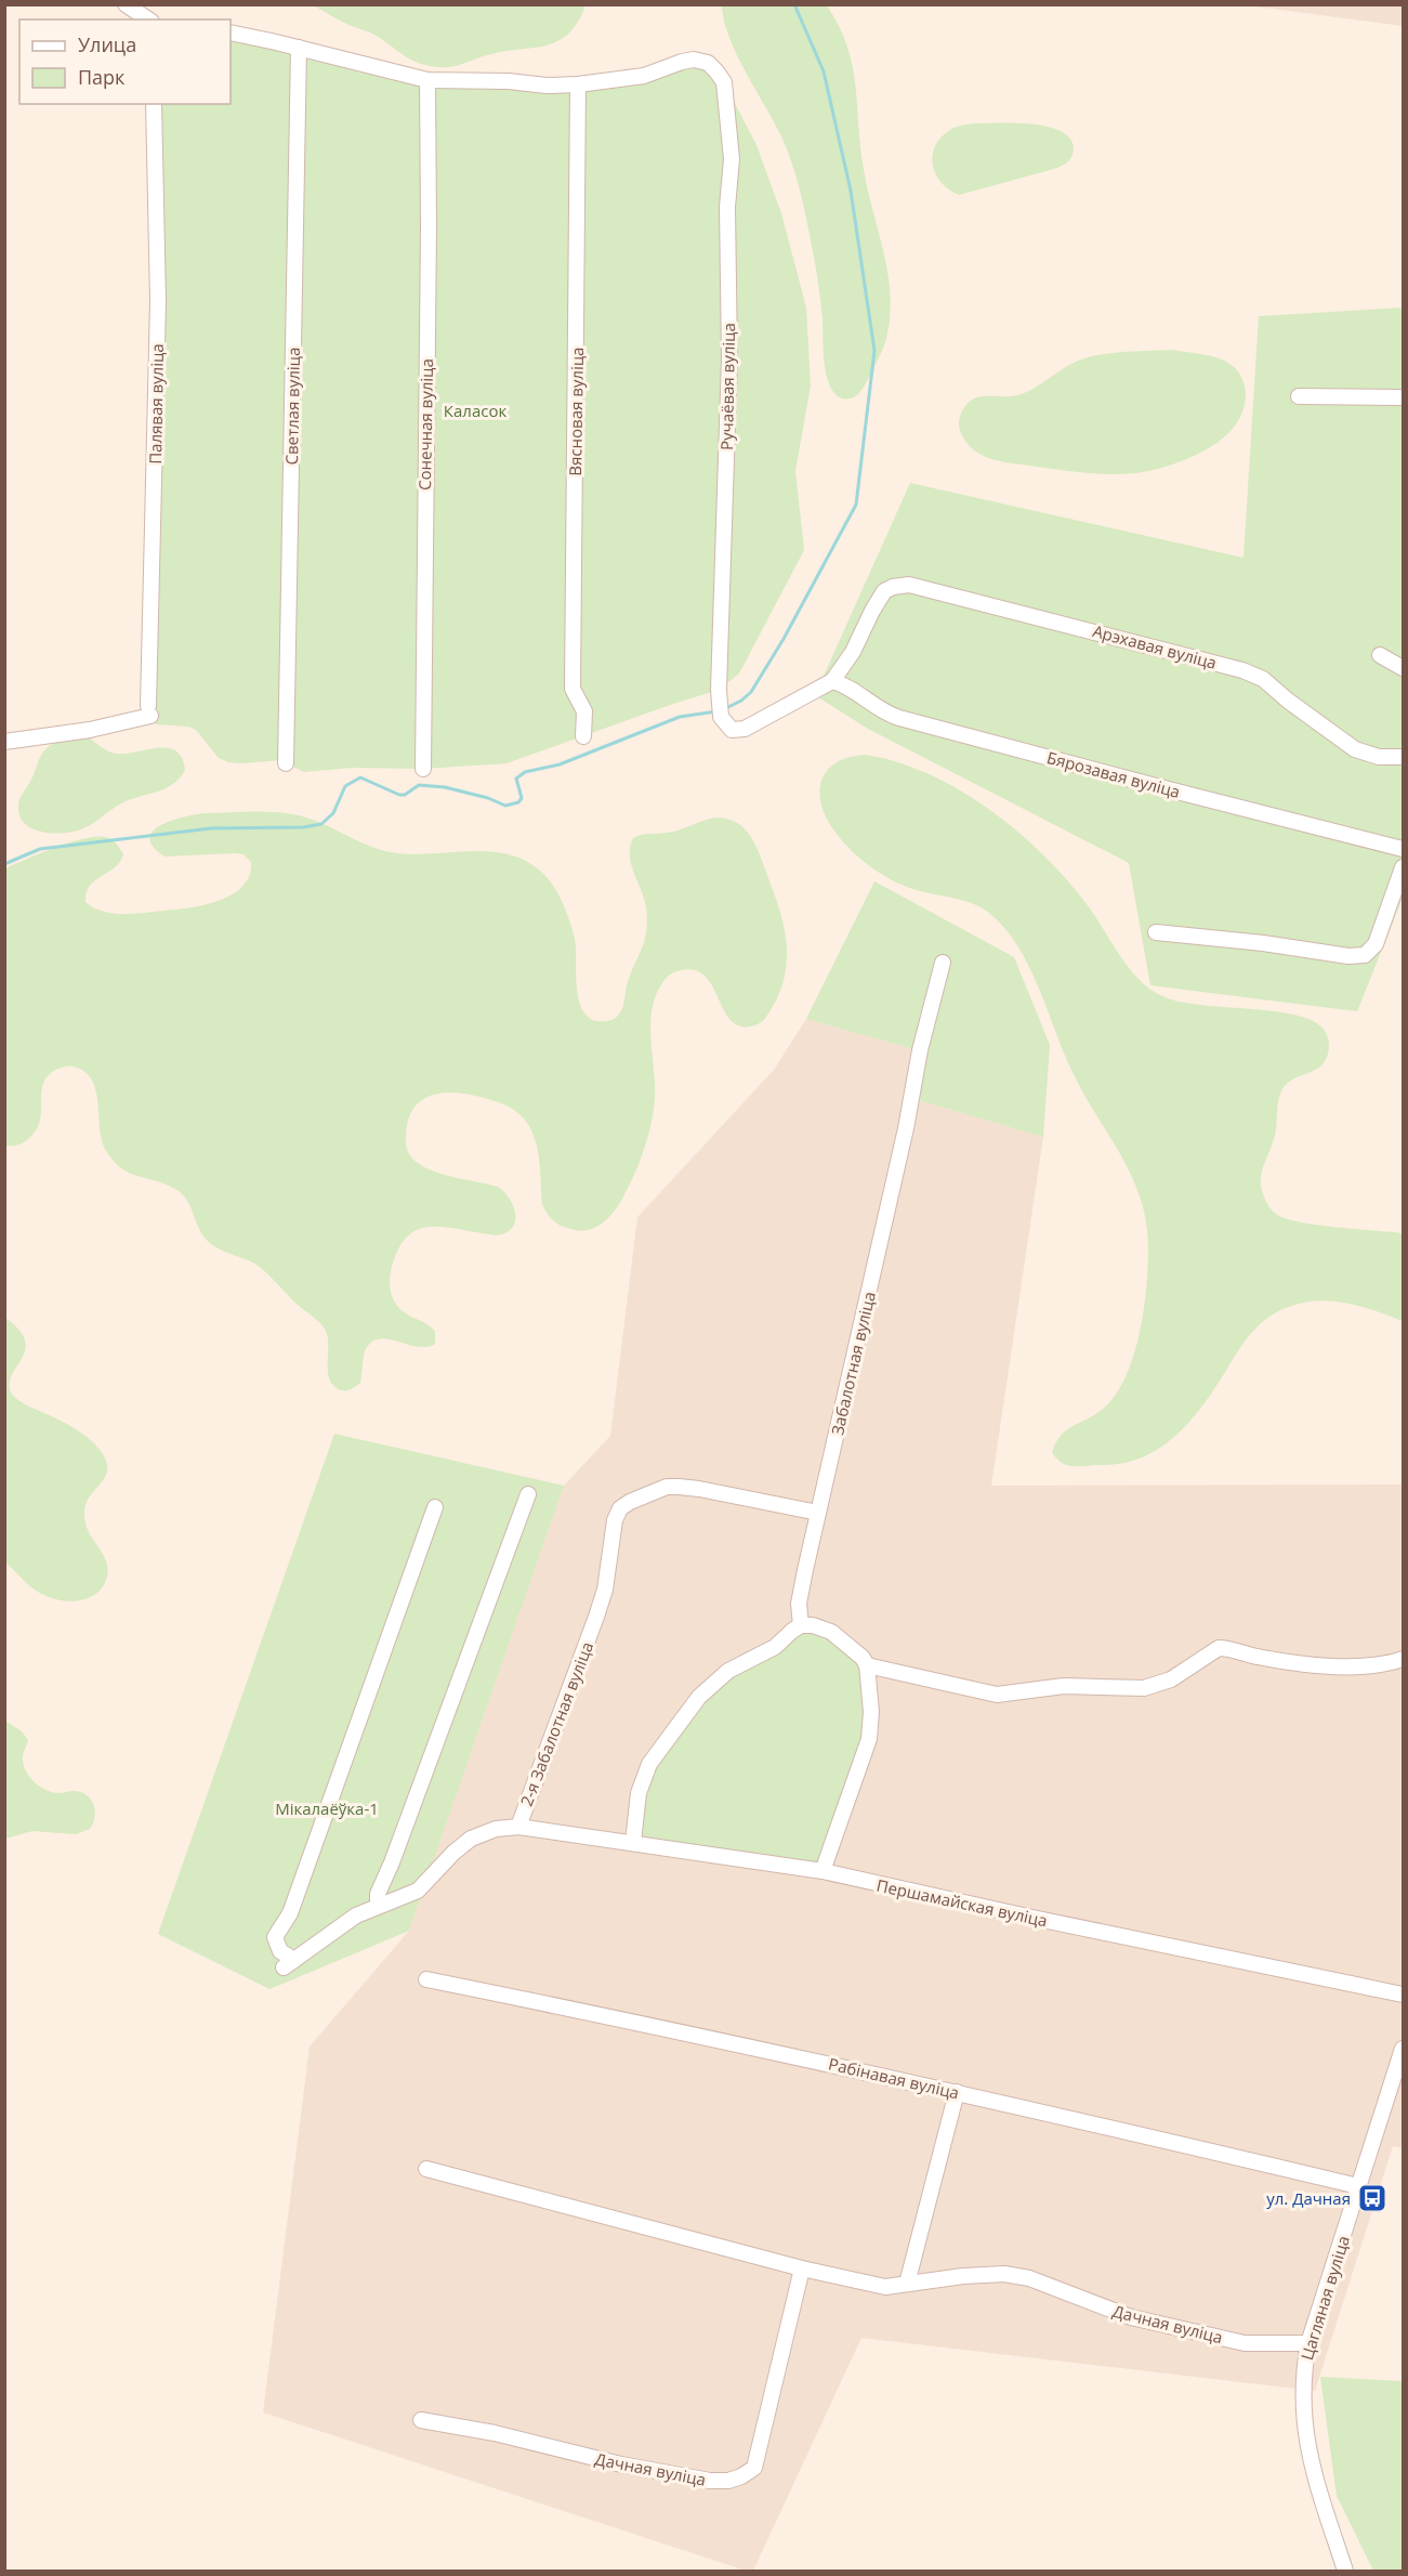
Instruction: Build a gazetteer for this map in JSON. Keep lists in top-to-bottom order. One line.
{"streets":{"street":["Ручаёвая вуліца","Палявая вуліца","Светлая вуліца","Вясновая вуліца","Сонечная вуліца","Арэхавая вуліца","Бярозавая вуліца","Забалотная вуліца","2-я Забалотная вуліца","Першамайская вуліца","Рабінавая вуліца","Цагляная вуліца","Дачная вуліца"]},"crossings":[["Ручаёвая вуліца","Вясновая вуліца"],["Ручаёвая вуліца","Арэхавая вуліца"],["Ручаёвая вуліца","Бярозавая вуліца"],["Арэхавая вуліца","Бярозавая вуліца"],["Забалотная вуліца","2-я Забалотная вуліца"],["2-я Забалотная вуліца","Першамайская вуліца"],["Рабінавая вуліца","Цагляная вуліца"],["Цагляная вуліца","Дачная вуліца"]],"parks":["Каласок","Мікалаёўка-1"],"places":{"bus stop":["ул. Дачная"]},"legend":["Улица","Парк"]}
